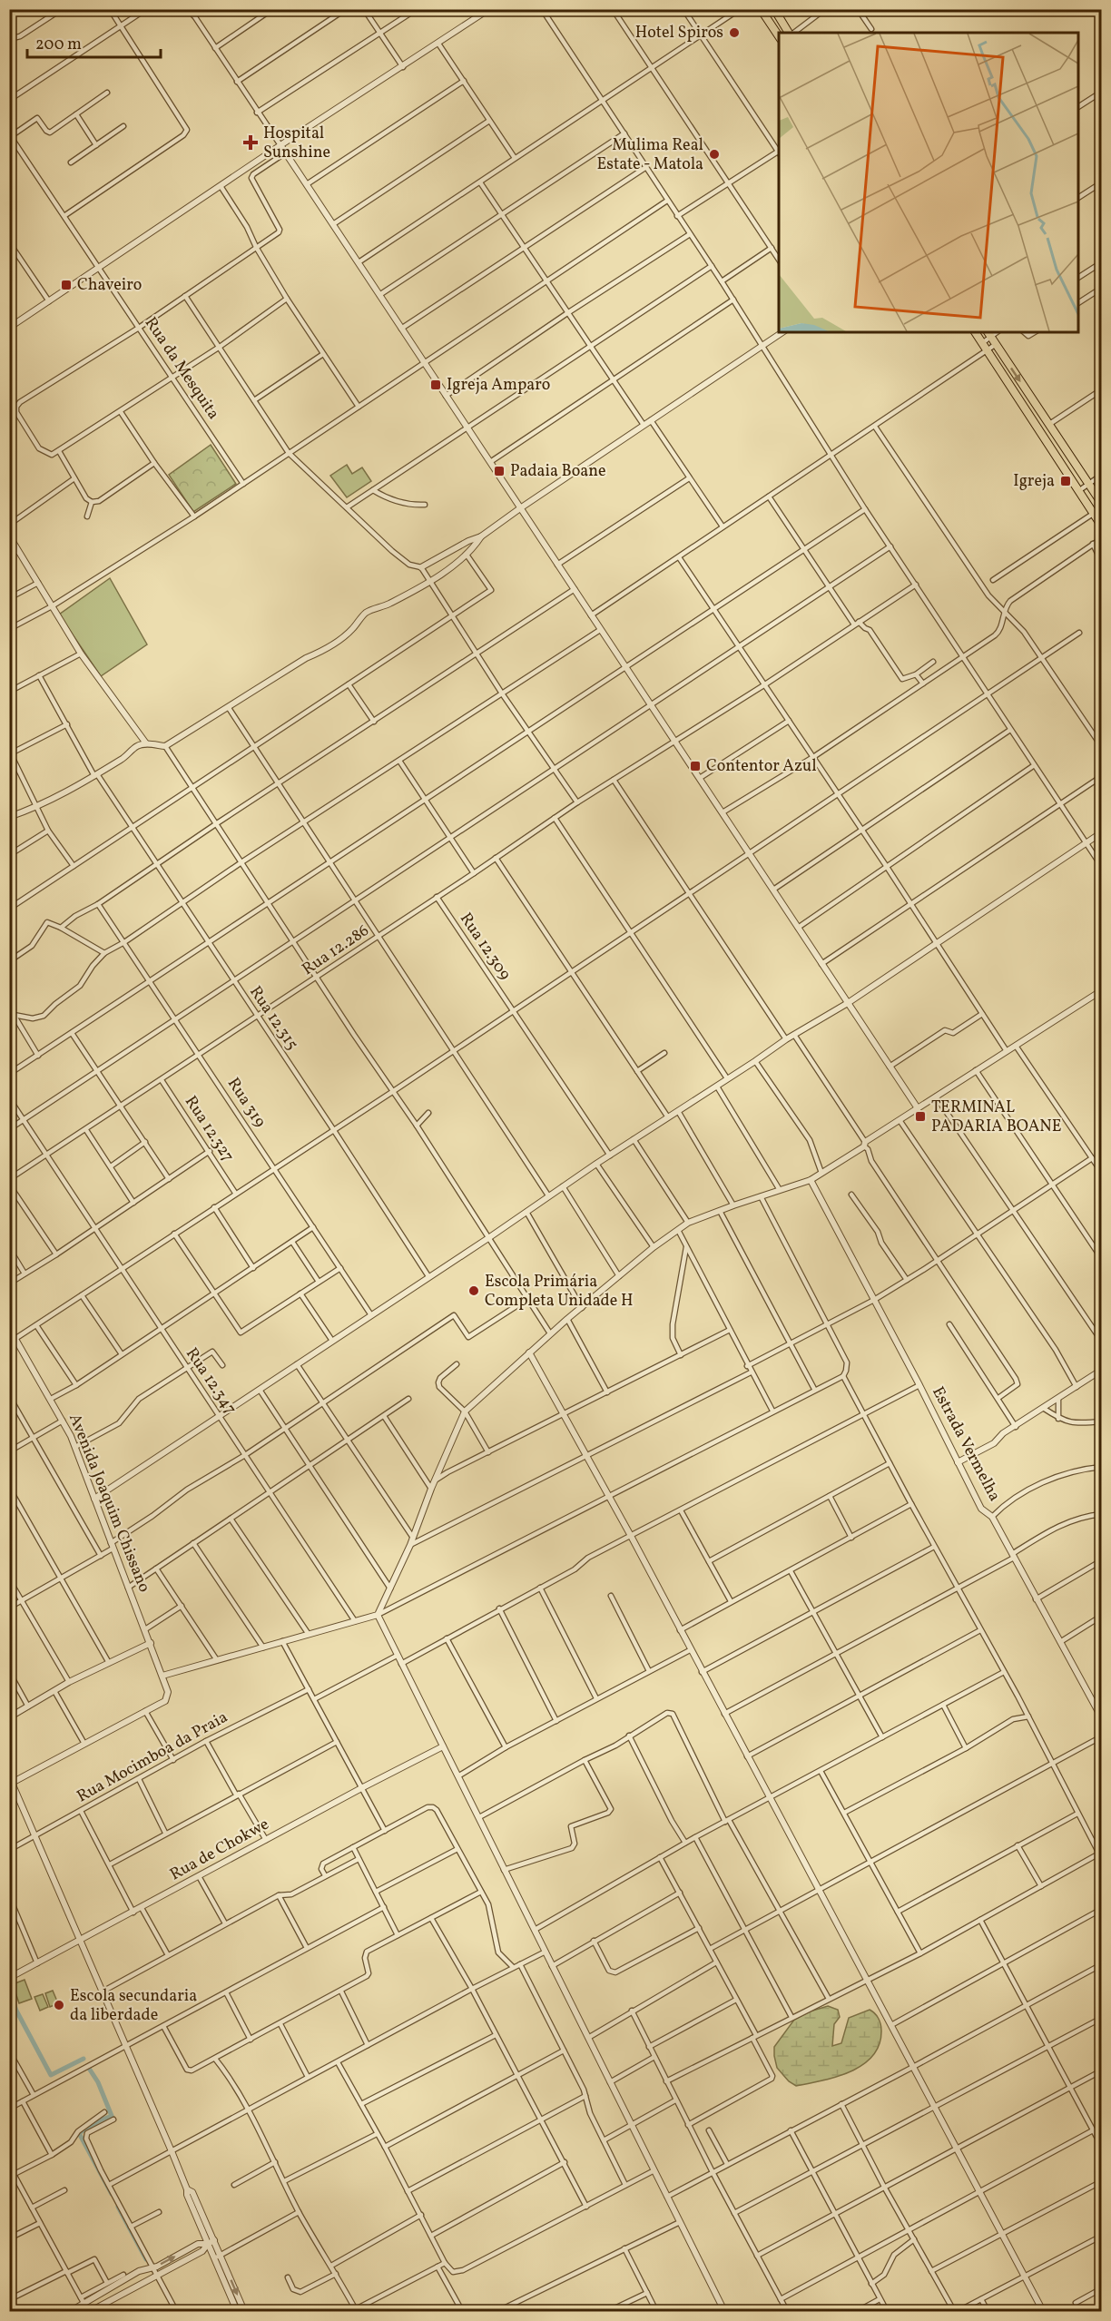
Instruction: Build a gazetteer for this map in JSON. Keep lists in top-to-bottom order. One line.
{"streets":{"street":["Rua da Mesquita","Rua 12.309","Rua 12.286","Rua 12.315","Rua 319","Rua 12.327","Rua 12.347","Estrada Vermelha","Avenida Joaquim Chissano","Rua Mocimboa da Praia","Rua de Chokwe"]},"crossings":[["Rua 12.309","Rua 12.286"],["Rua 12.286","Rua 12.315"],["Rua 12.286","Rua 319"],["Rua 12.286","Rua 12.327"],["Rua 12.286","Rua 12.347"]],"places":{"other":["Hotel Spiros","Mulima Real Estate - Matola","Escola Primária Completa Unidade H","Escola secundaria da liberdade"],"health":["Hospital Sunshine"],"transit":["Chaveiro","Igreja Amparo","Padaia Boane","Igreja","Contentor Azul","TERMINAL PADARIA BOANE"]},"scale_bar":"200 m"}
